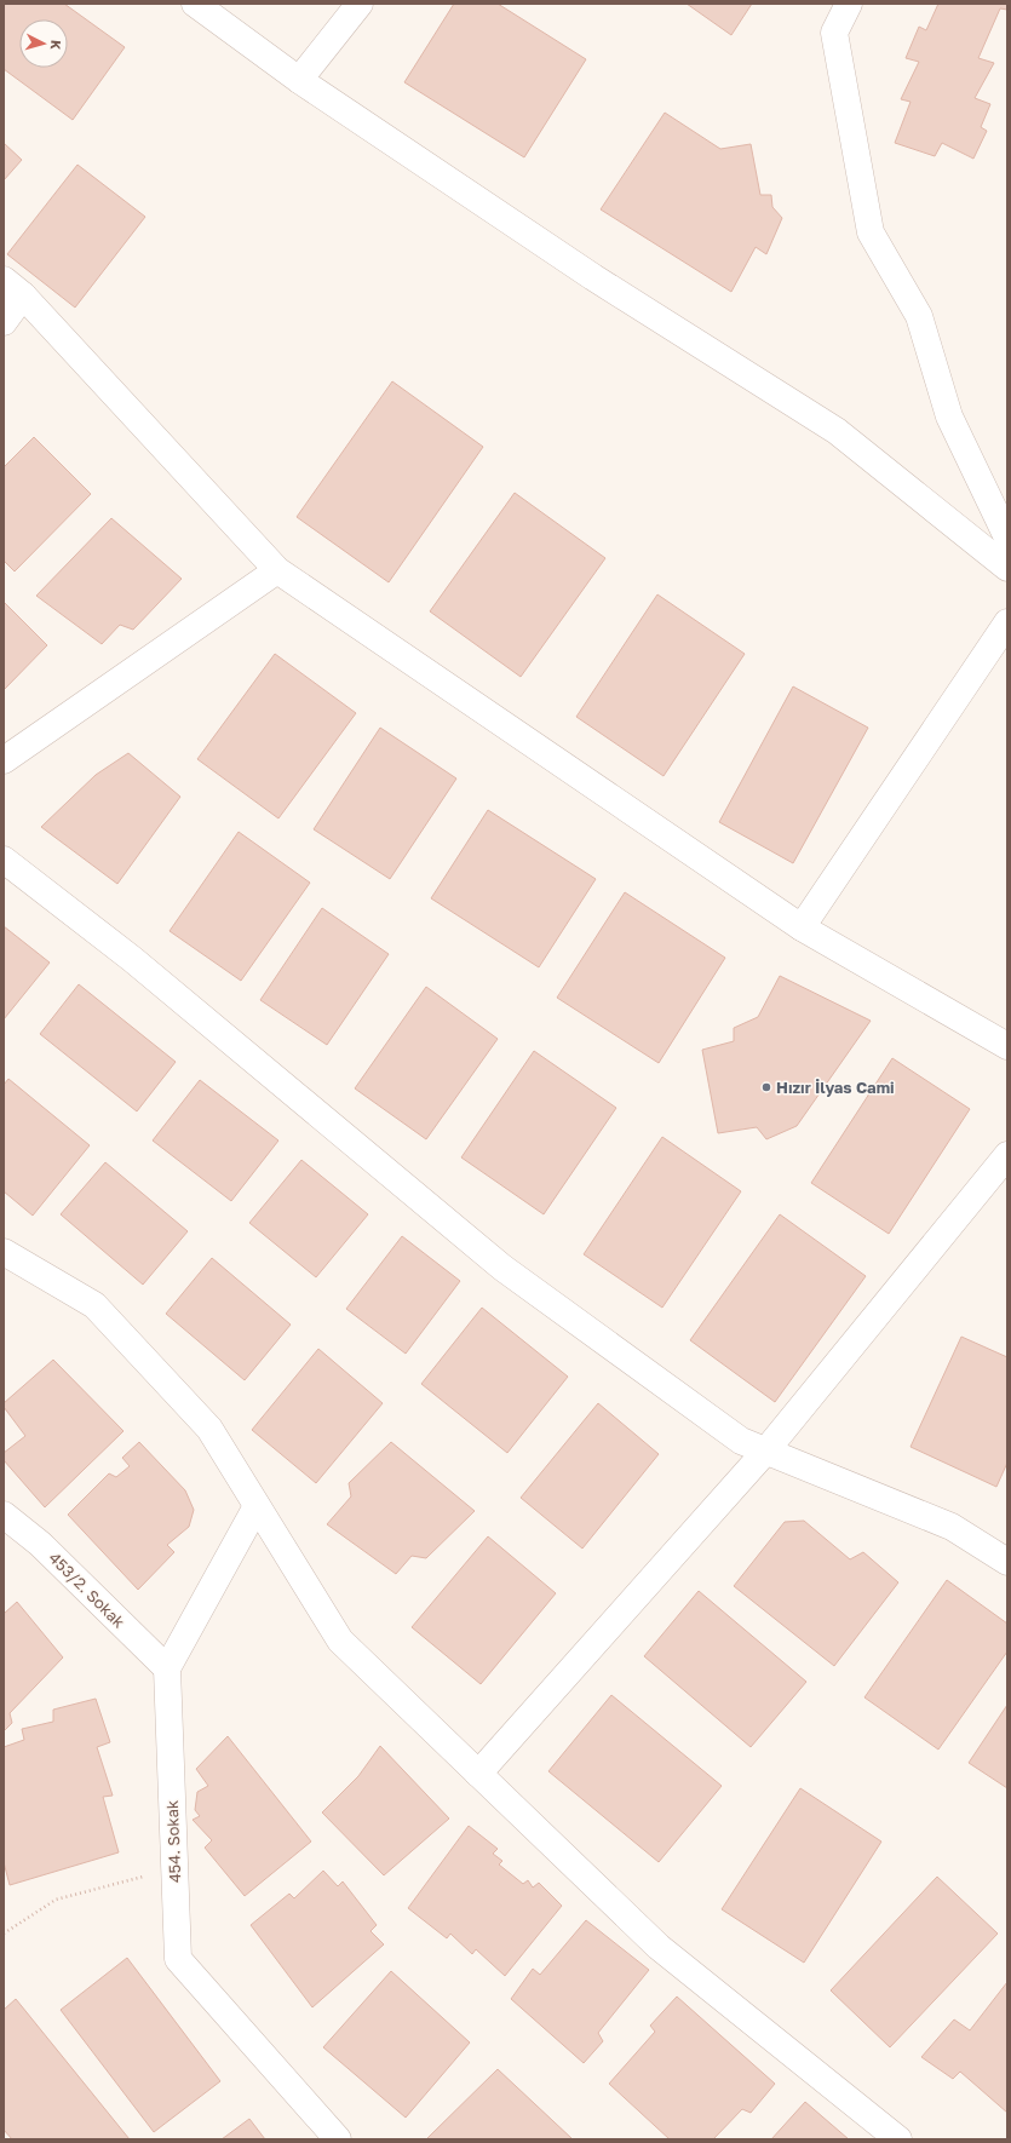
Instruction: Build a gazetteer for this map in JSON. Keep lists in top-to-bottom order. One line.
{"streets":{"street":["453/2. Sokak","454. Sokak"]},"crossings":[["453/2. Sokak","454. Sokak"]],"places":["Hızır İlyas Cami"],"north":"right"}
